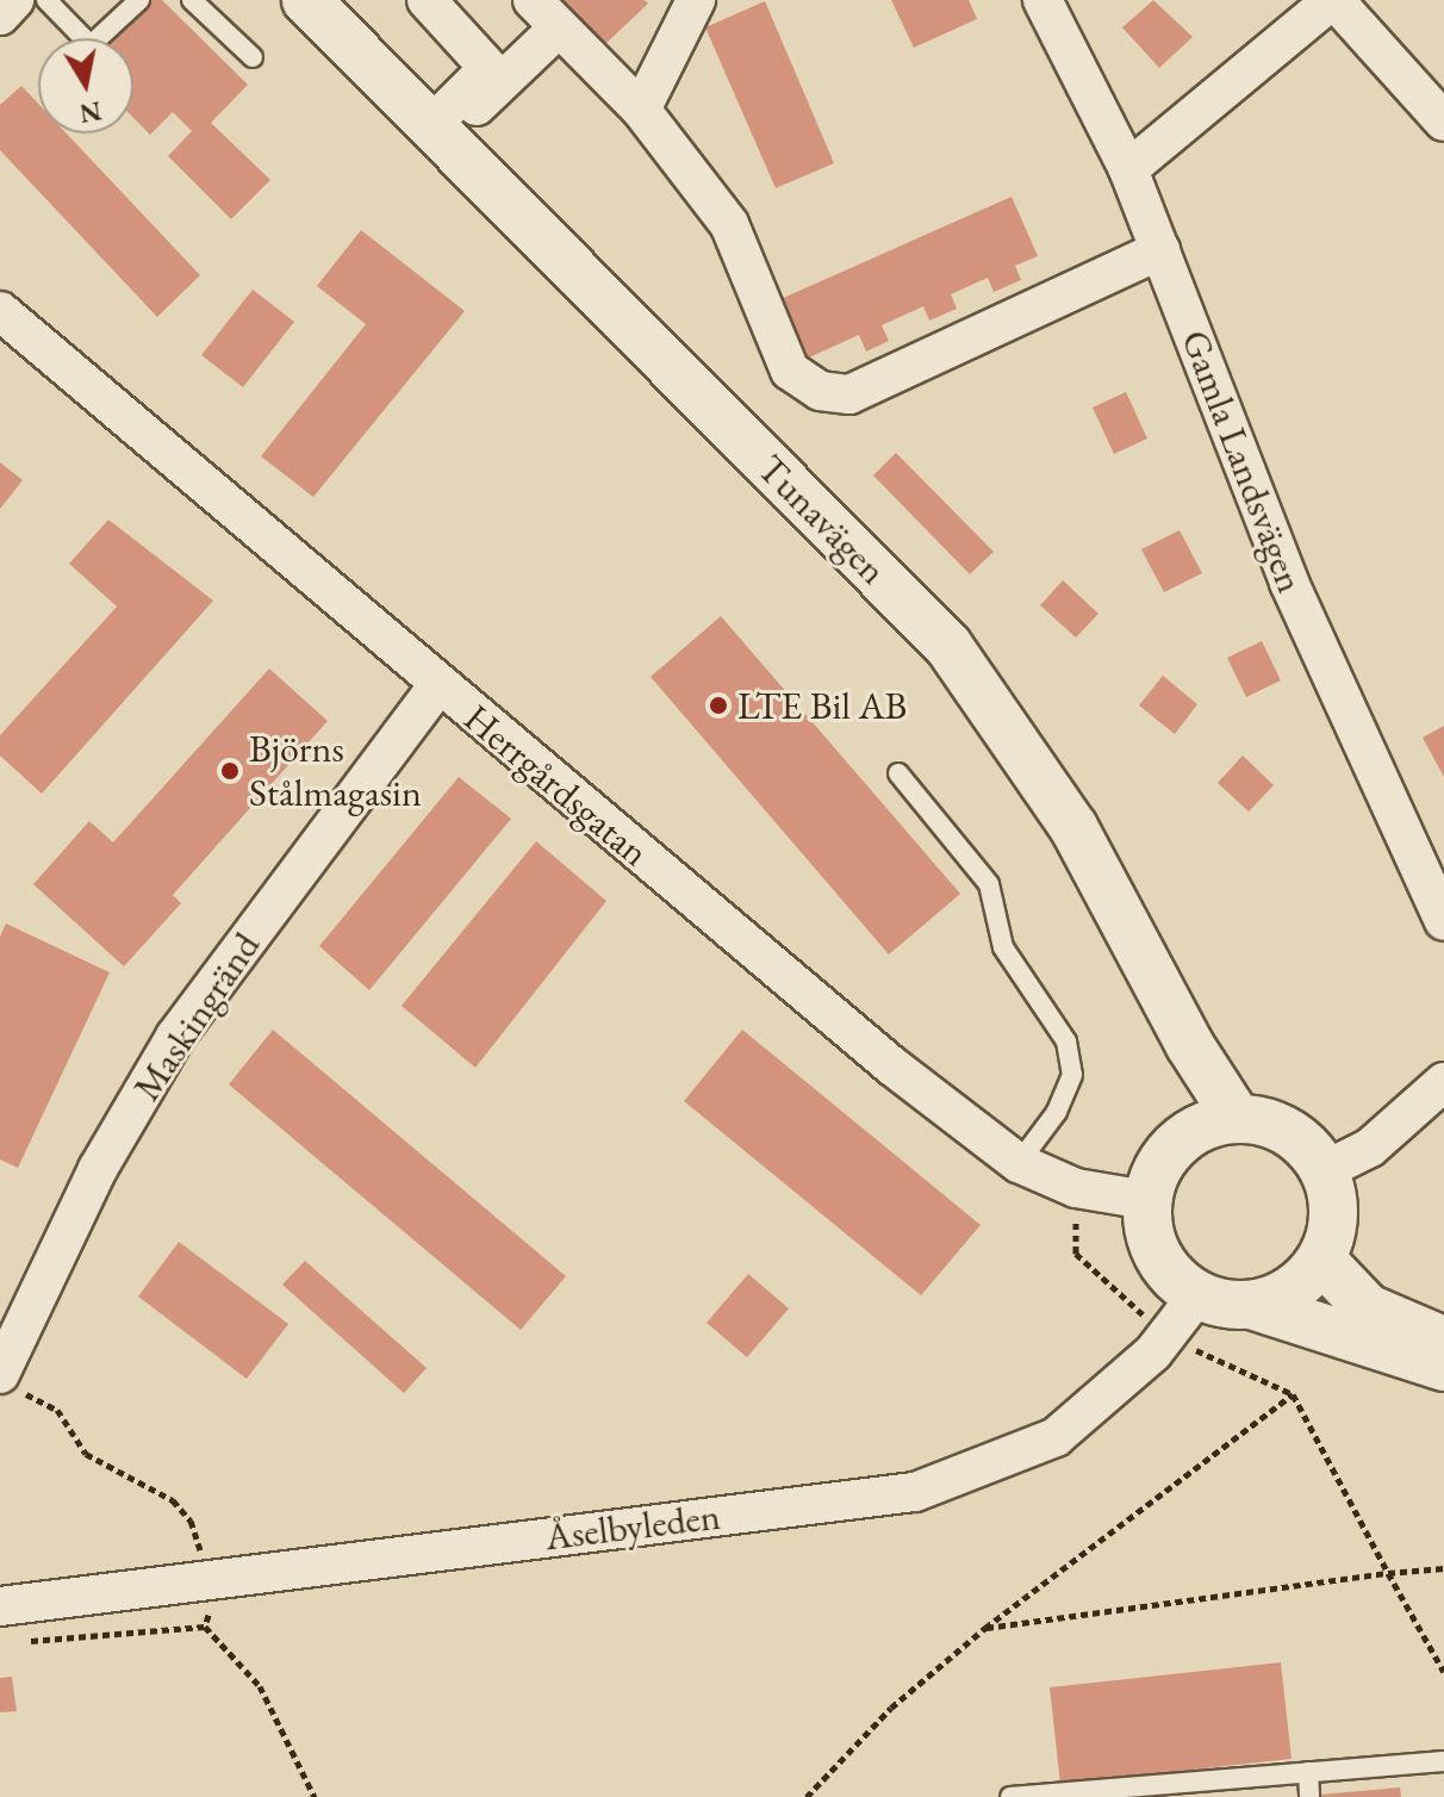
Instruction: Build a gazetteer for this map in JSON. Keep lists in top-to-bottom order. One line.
{"streets":{"street":["Gamla Landsvägen","Tunavägen","Herrgårdsgatan","Maskingränd","Åselbyleden"]},"crossings":[["Tunavägen","Herrgårdsgatan"],["Tunavägen","Åselbyleden"],["Herrgårdsgatan","Maskingränd"],["Herrgårdsgatan","Åselbyleden"]],"places":["LTE Bil AB","Björns Stålmagasin"],"north":"bottom"}
